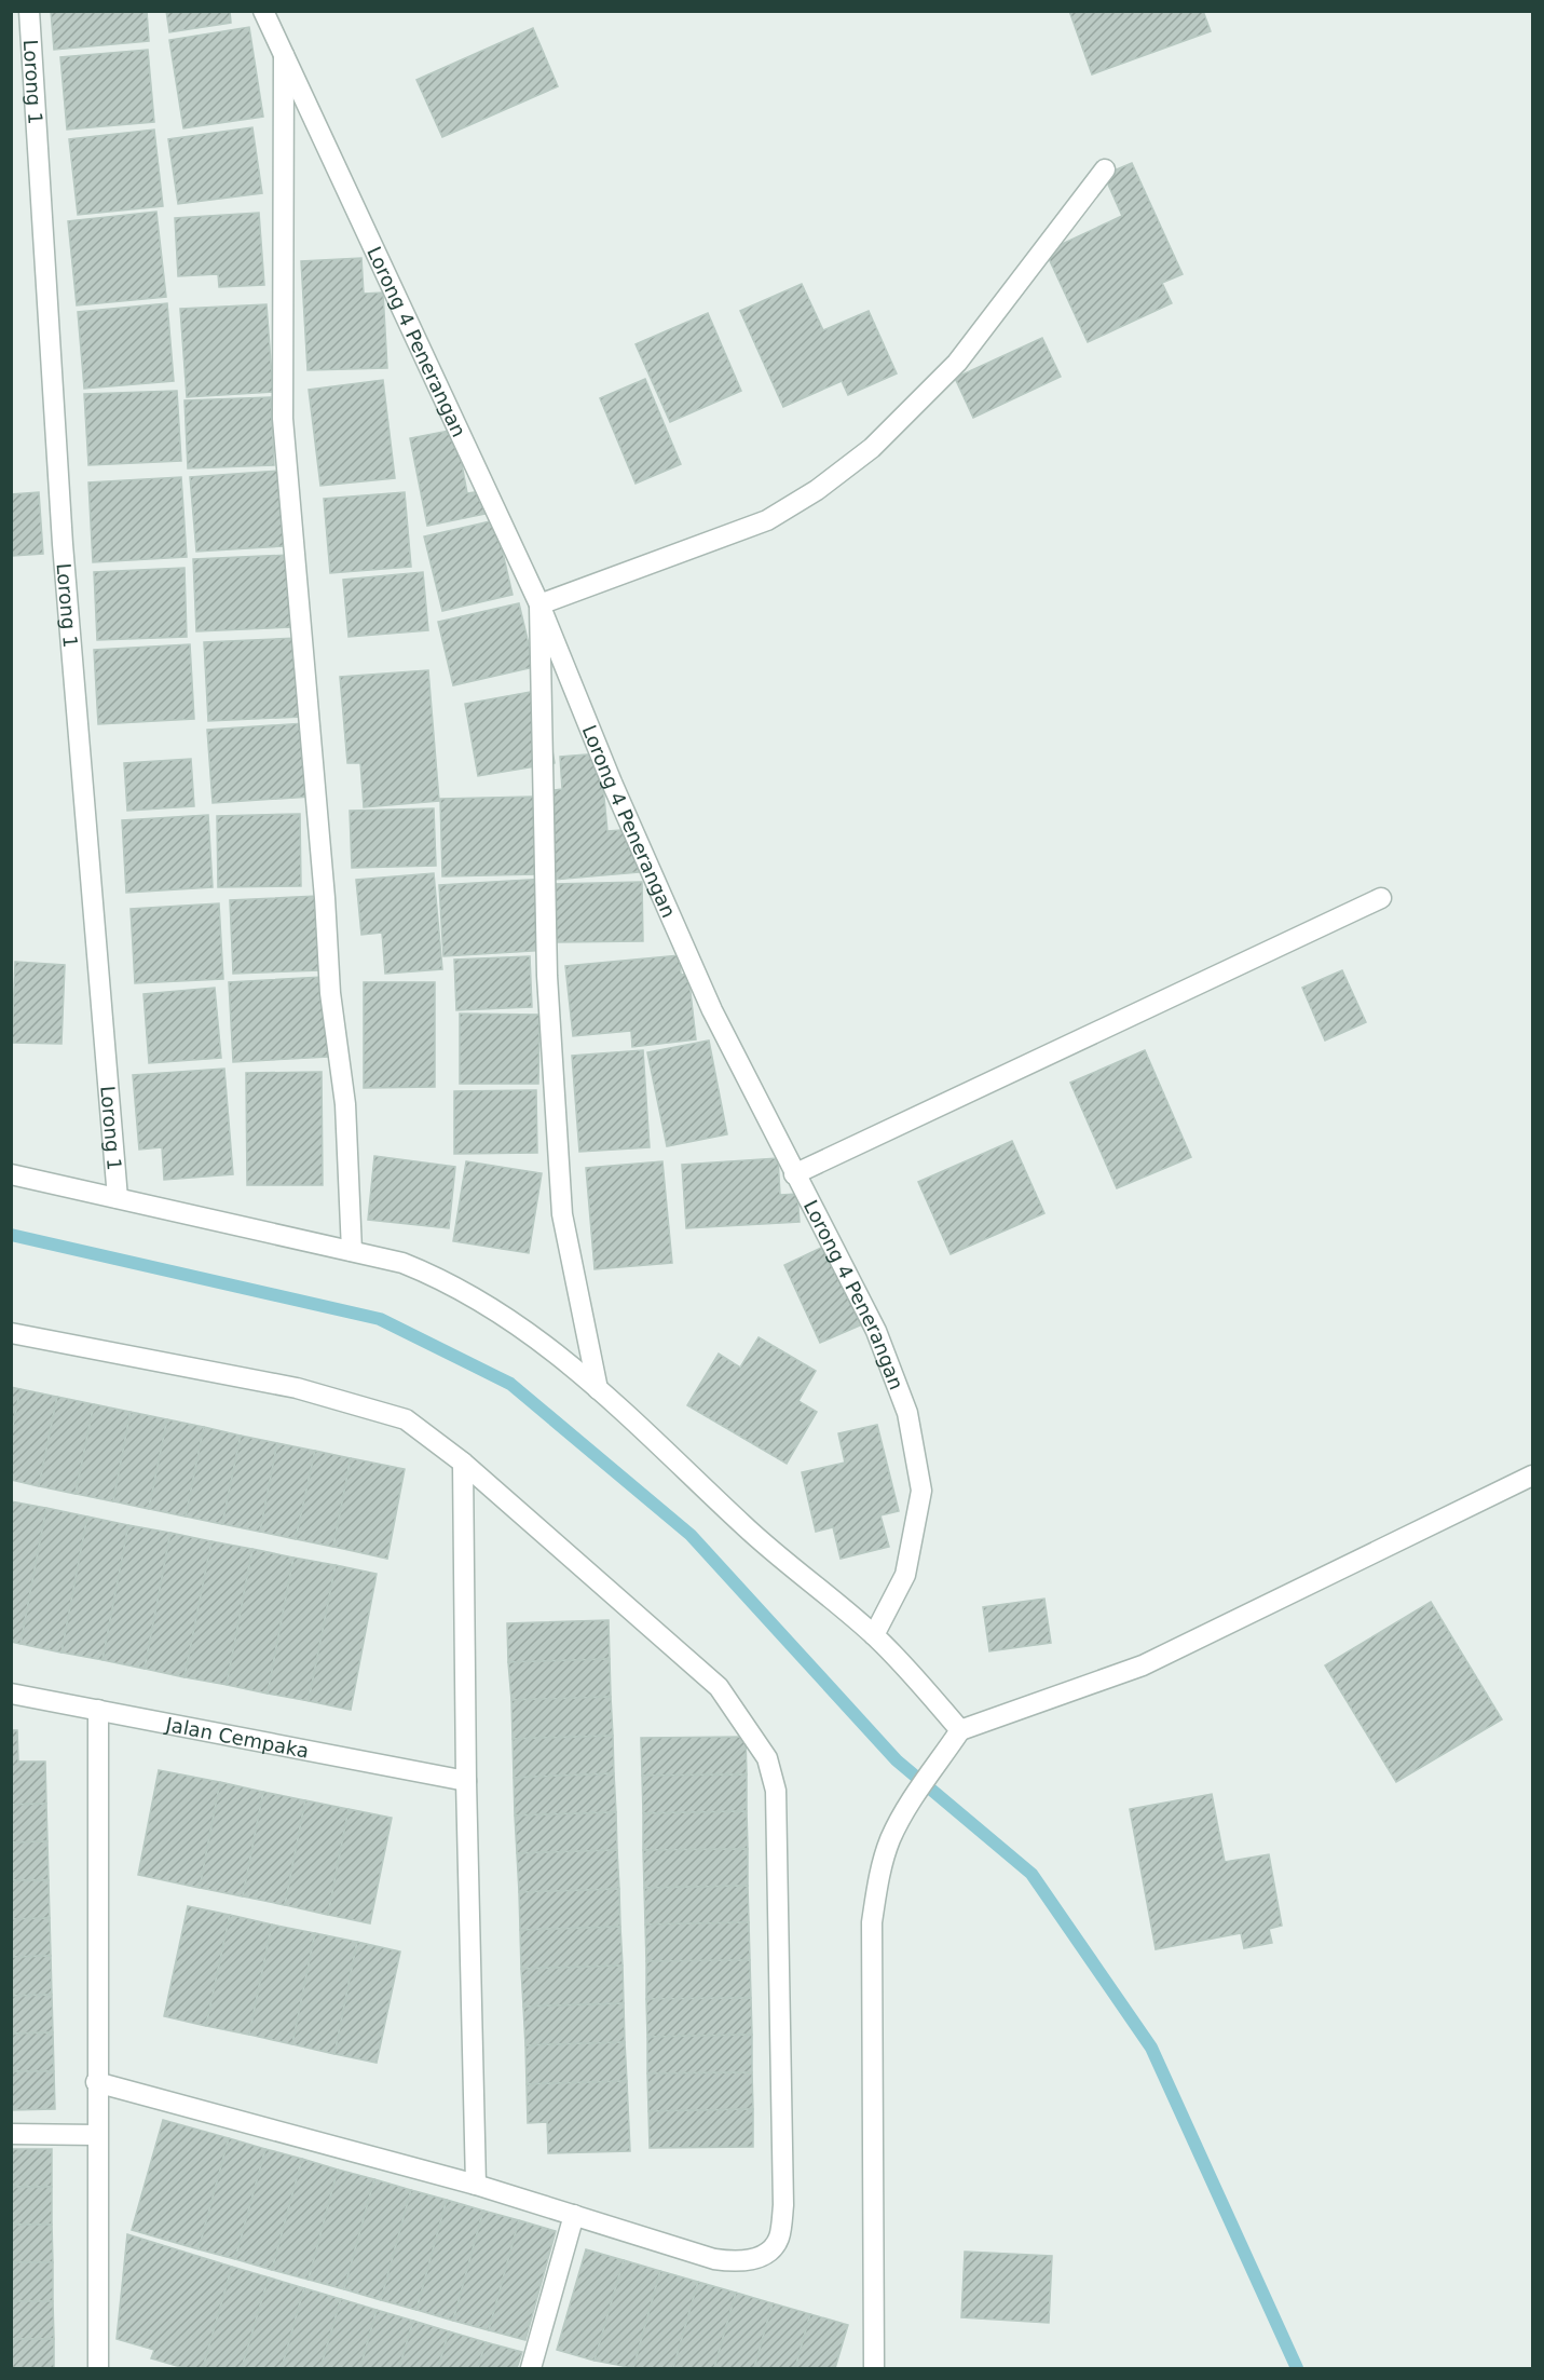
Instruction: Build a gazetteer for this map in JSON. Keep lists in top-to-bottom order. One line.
{"streets":{"street":["Lorong 1","Lorong 4 Penerangan","Jalan Cempaka"]}}
